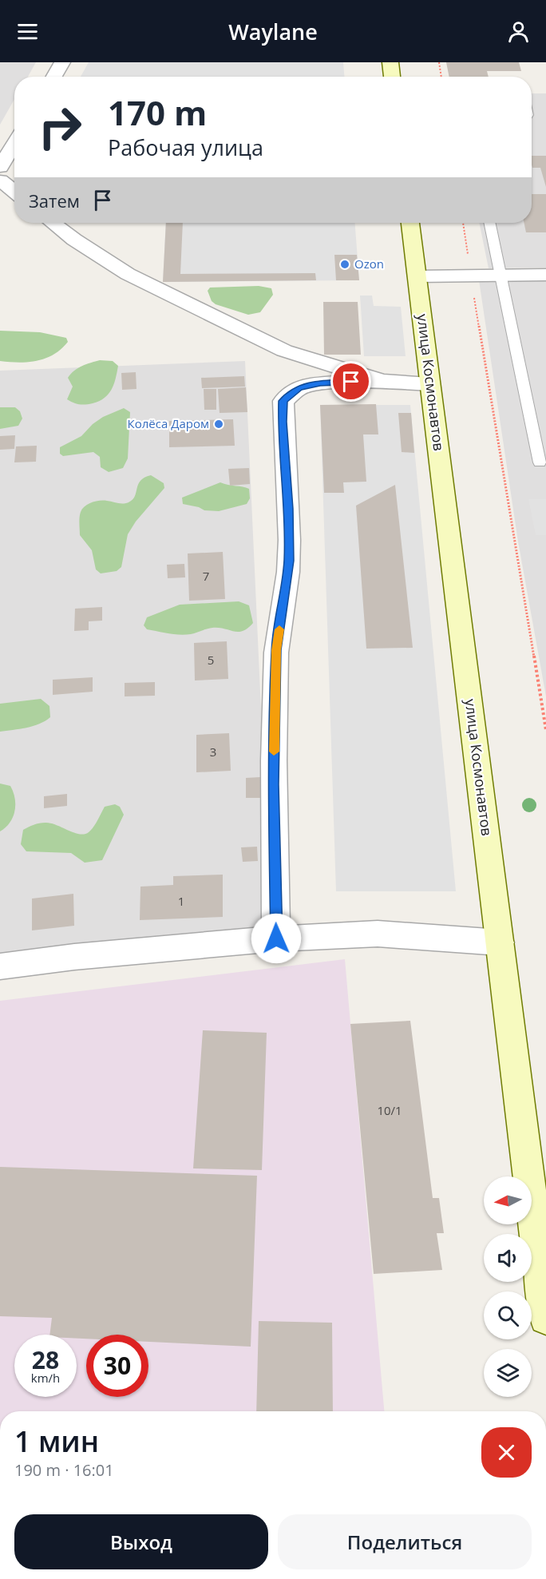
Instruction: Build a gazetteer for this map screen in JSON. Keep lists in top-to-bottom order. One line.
{"streets":{"main road":["улица Космонавтов"]},"places":["Ozon","Колёса Даром"],"house_numbers":["7","5","3","1","10/1"],"north":"left","page":{"header":"Waylane","turn":["170 m","Рабочая улица"],"then":"Затем","speed":"28 km/h","limit":"30","heading":["1 мин","190 m · 16:01"],"buttons":["Выход","Поделиться"]}}
